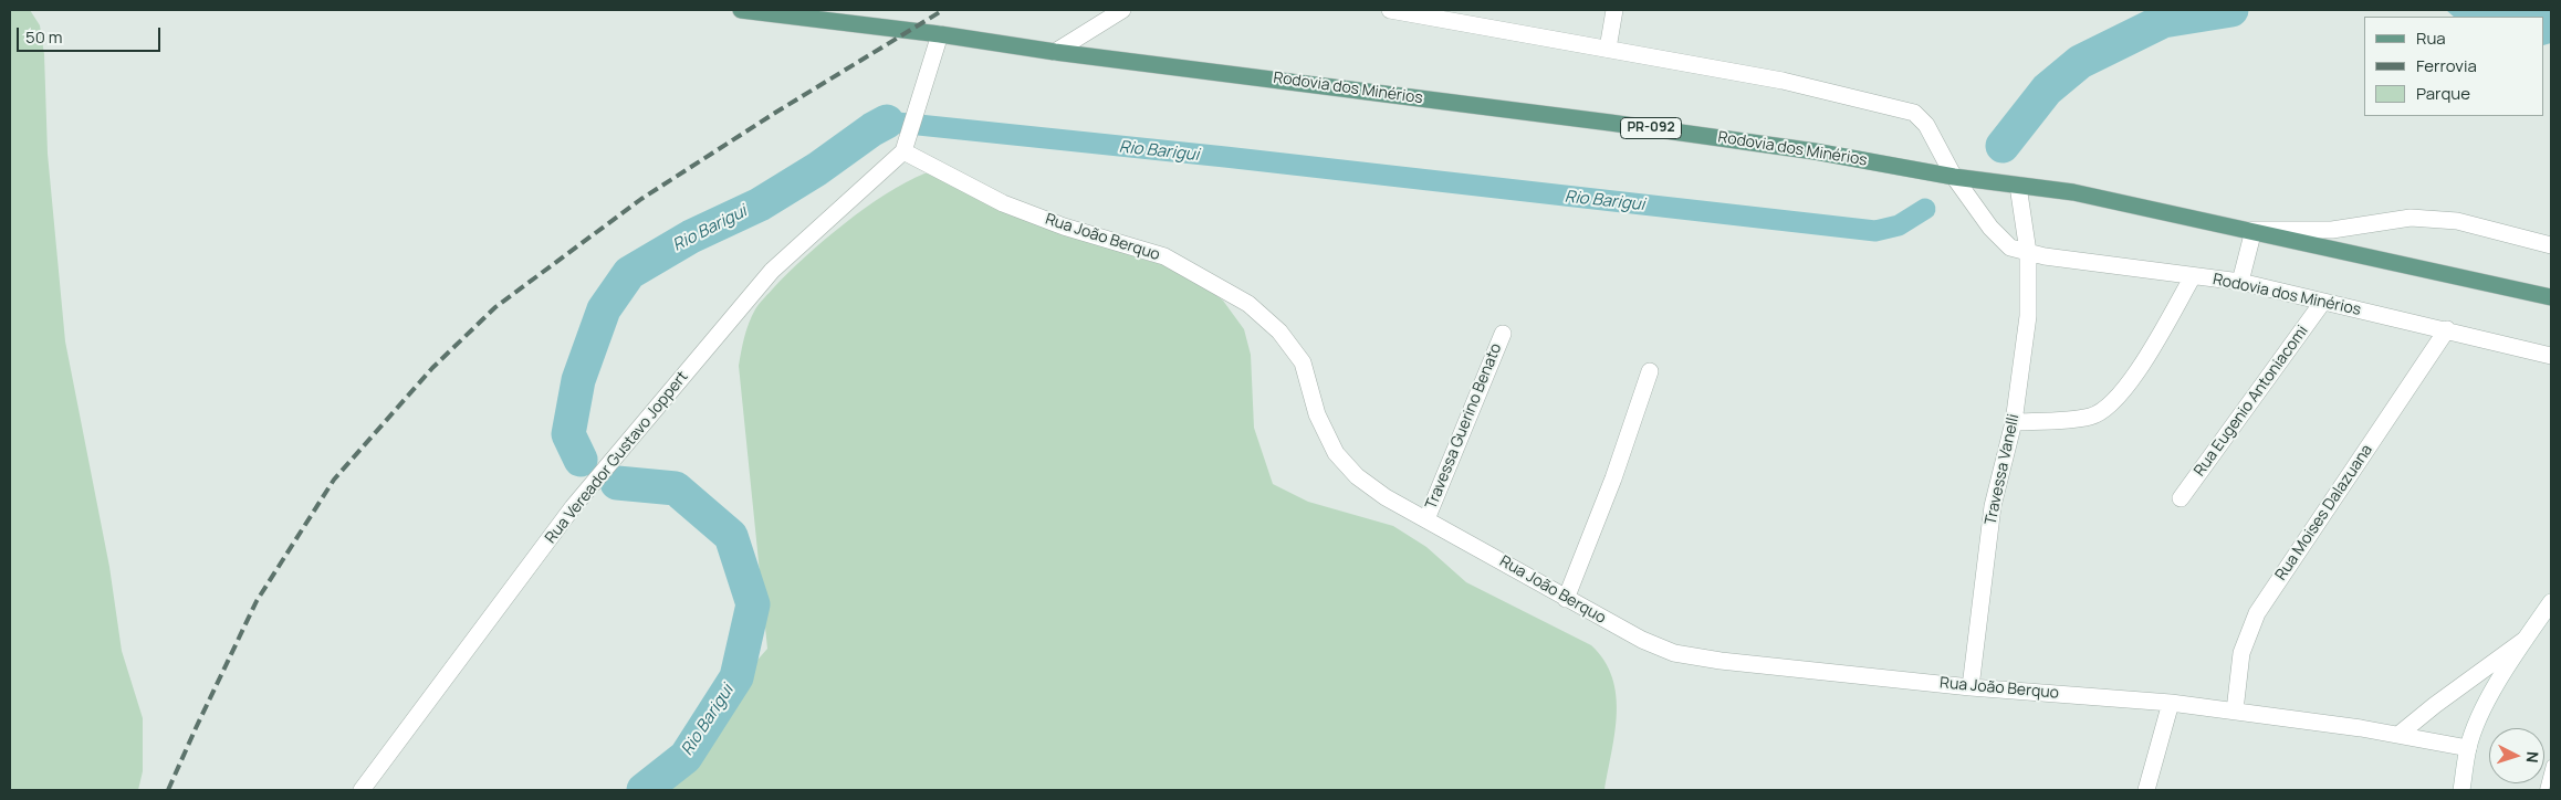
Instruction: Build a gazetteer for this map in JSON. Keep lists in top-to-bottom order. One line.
{"streets":{"main road":["Rodovia dos Minérios","PR-092"],"street":["Rua João Berquo","Rua Eugenio Antoniacomi","Travessa Guerino Benato","Rua Vereador Gustavo Joppert","Travessa Vanelli","Rua Moises Dalazuana"]},"crossings":[["Rodovia dos Minérios","Rua Eugenio Antoniacomi"],["Rodovia dos Minérios","Travessa Vanelli"],["Rodovia dos Minérios","Rua Moises Dalazuana"],["Rua João Berquo","Travessa Guerino Benato"],["Rua João Berquo","Rua Vereador Gustavo Joppert"],["Rua João Berquo","Travessa Vanelli"],["Rua João Berquo","Rua Moises Dalazuana"]],"water":["Rio Barigui"],"legend":["Rua","Ferrovia","Parque"],"scale_bar":"50 m","north":"right"}
